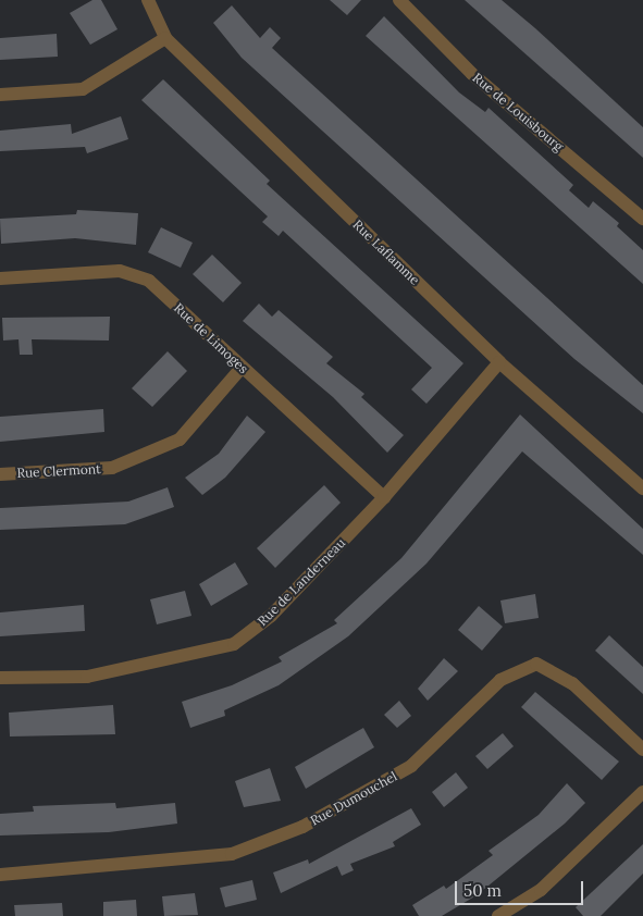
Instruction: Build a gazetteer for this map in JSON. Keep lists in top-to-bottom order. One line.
{"streets":{"street":["Rue de Louisbourg","Rue Laflamme","Rue de Limoges","Rue Clermont","Rue de Landerneau","Rue Dumouchel"]},"crossings":[["Rue Laflamme","Rue de Landerneau"],["Rue de Limoges","Rue Clermont"],["Rue de Limoges","Rue de Landerneau"]],"scale_bar":"50 m"}
